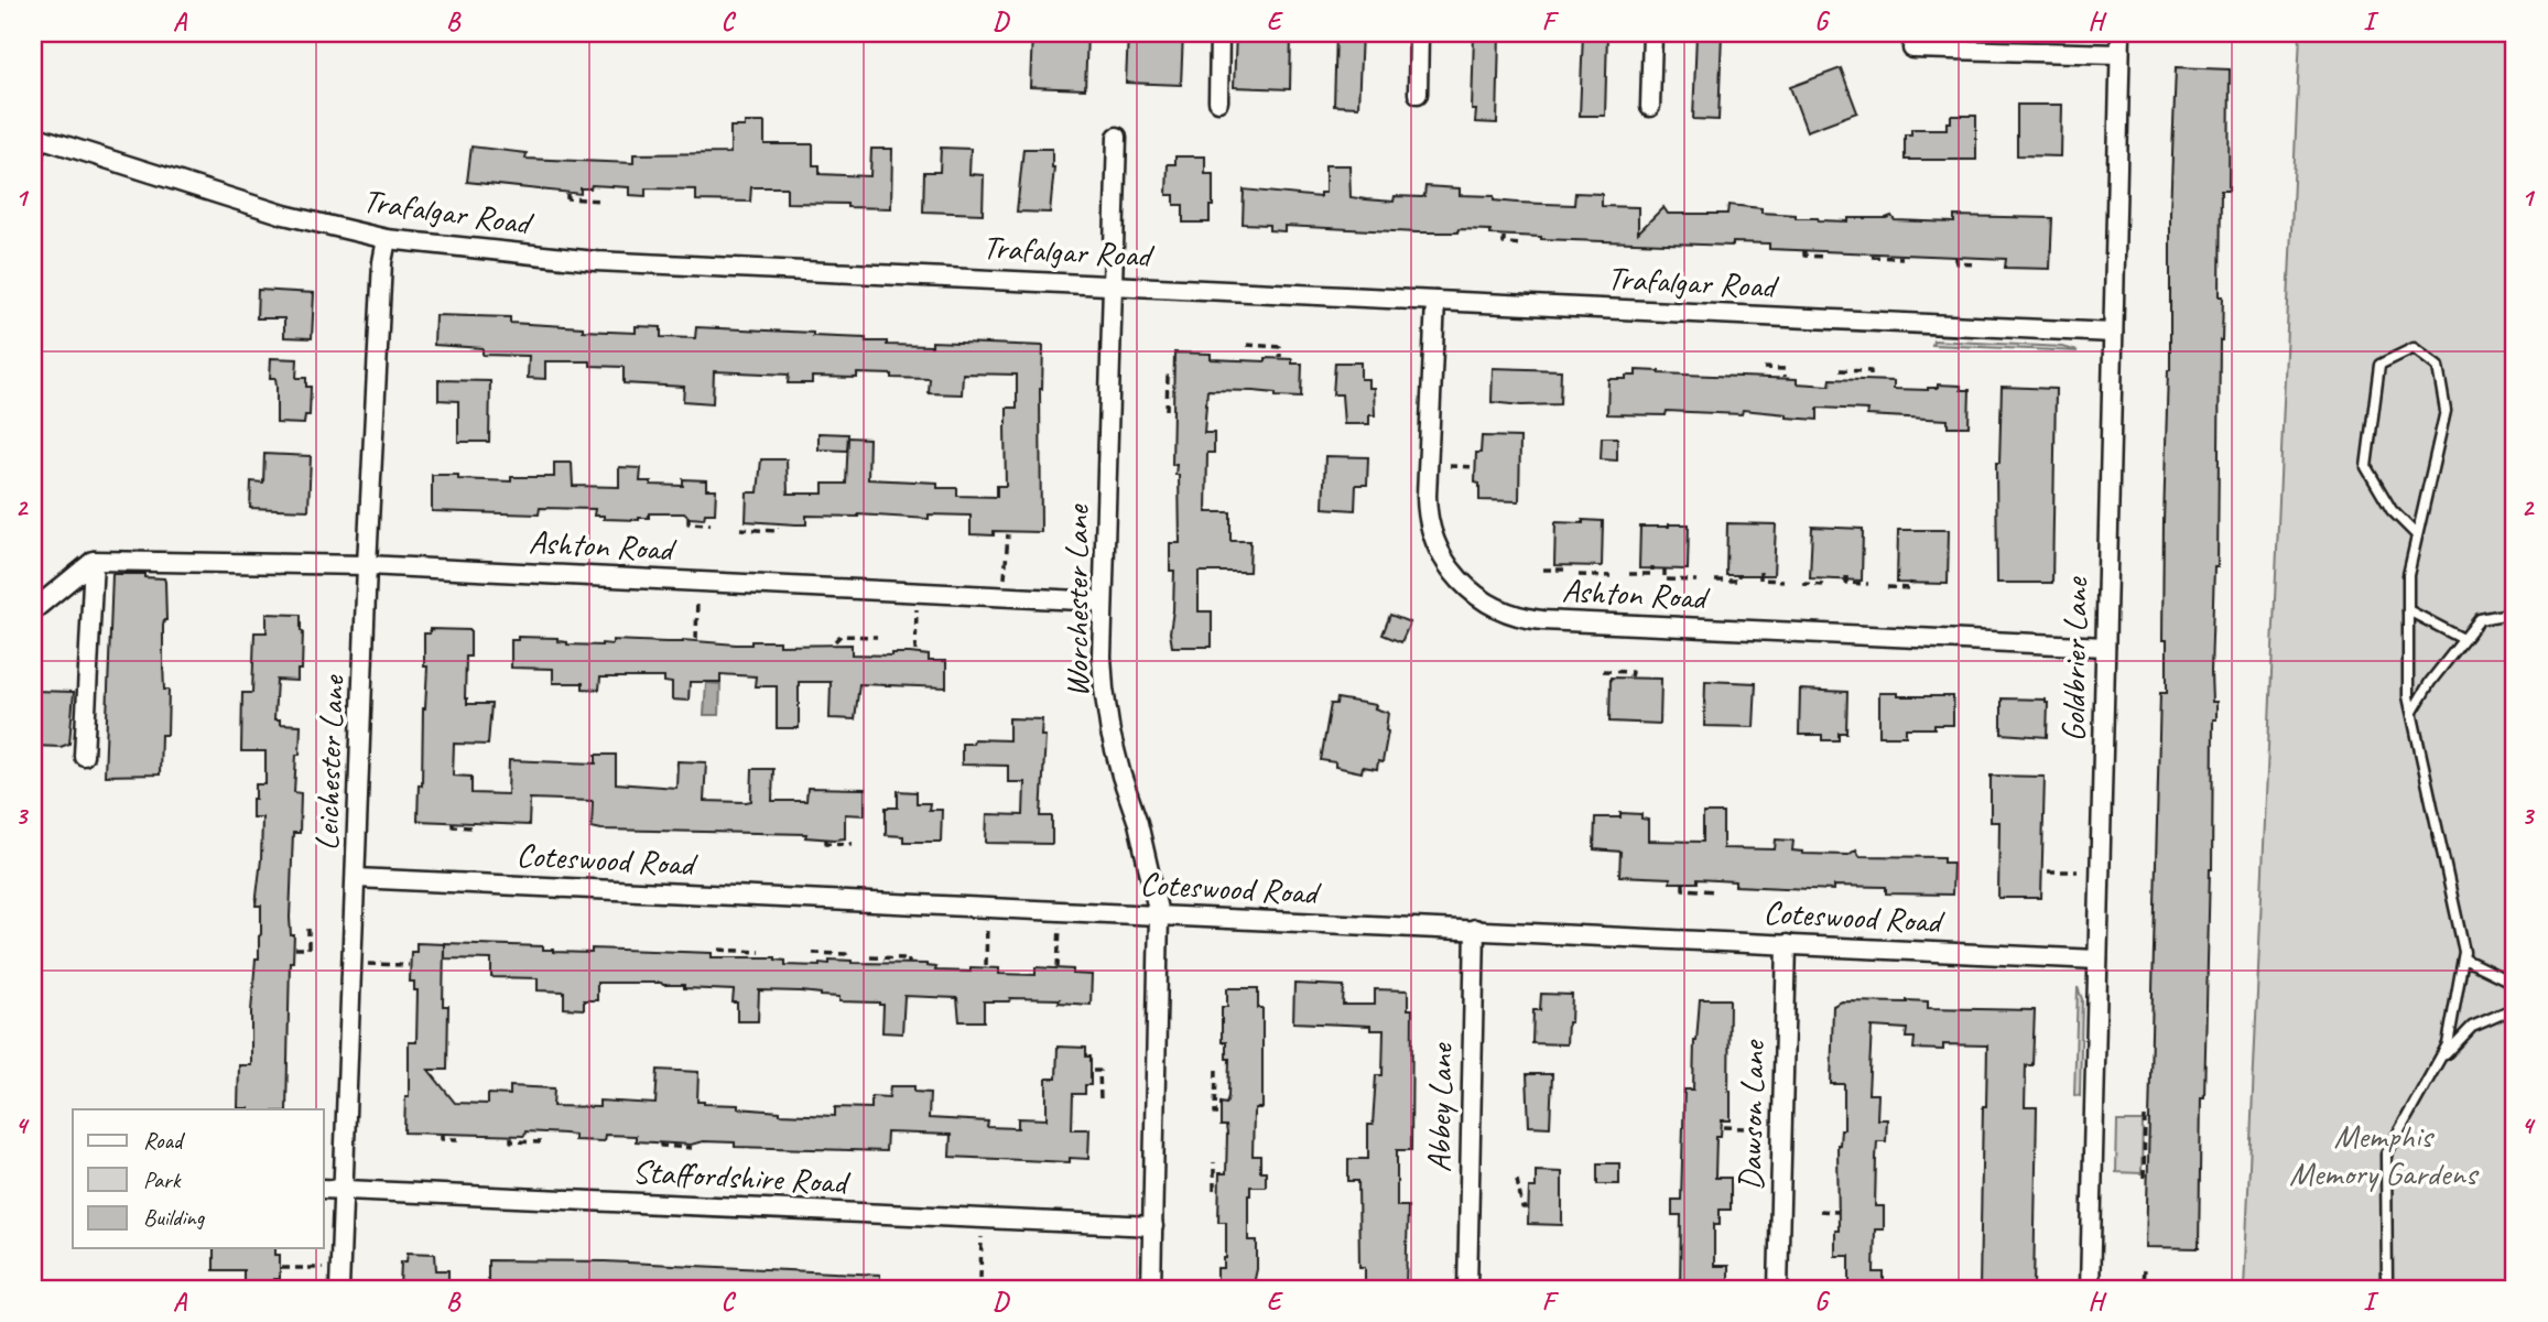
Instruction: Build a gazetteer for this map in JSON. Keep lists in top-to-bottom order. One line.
{"streets":{"street":["Trafalgar Road","Ashton Road","Worchester Lane","Goldbrier Lane","Leichester Lane","Coteswood Road","Abbey Lane","Dawson Lane","Staffordshire Road"]},"crossings":[["Trafalgar Road","Ashton Road"],["Trafalgar Road","Worchester Lane"],["Trafalgar Road","Goldbrier Lane"],["Trafalgar Road","Leichester Lane"],["Ashton Road","Worchester Lane"],["Ashton Road","Goldbrier Lane"],["Ashton Road","Leichester Lane"],["Worchester Lane","Coteswood Road"],["Worchester Lane","Staffordshire Road"],["Goldbrier Lane","Coteswood Road"],["Leichester Lane","Coteswood Road"],["Leichester Lane","Staffordshire Road"],["Coteswood Road","Abbey Lane"],["Coteswood Road","Dawson Lane"]],"parks":["Memphis Memory Gardens"],"legend":["Road","Park","Building"],"grid":{"columns":["A","B","C","D","E","F","G","H","I"],"rows":["1","2","3","4"]}}
